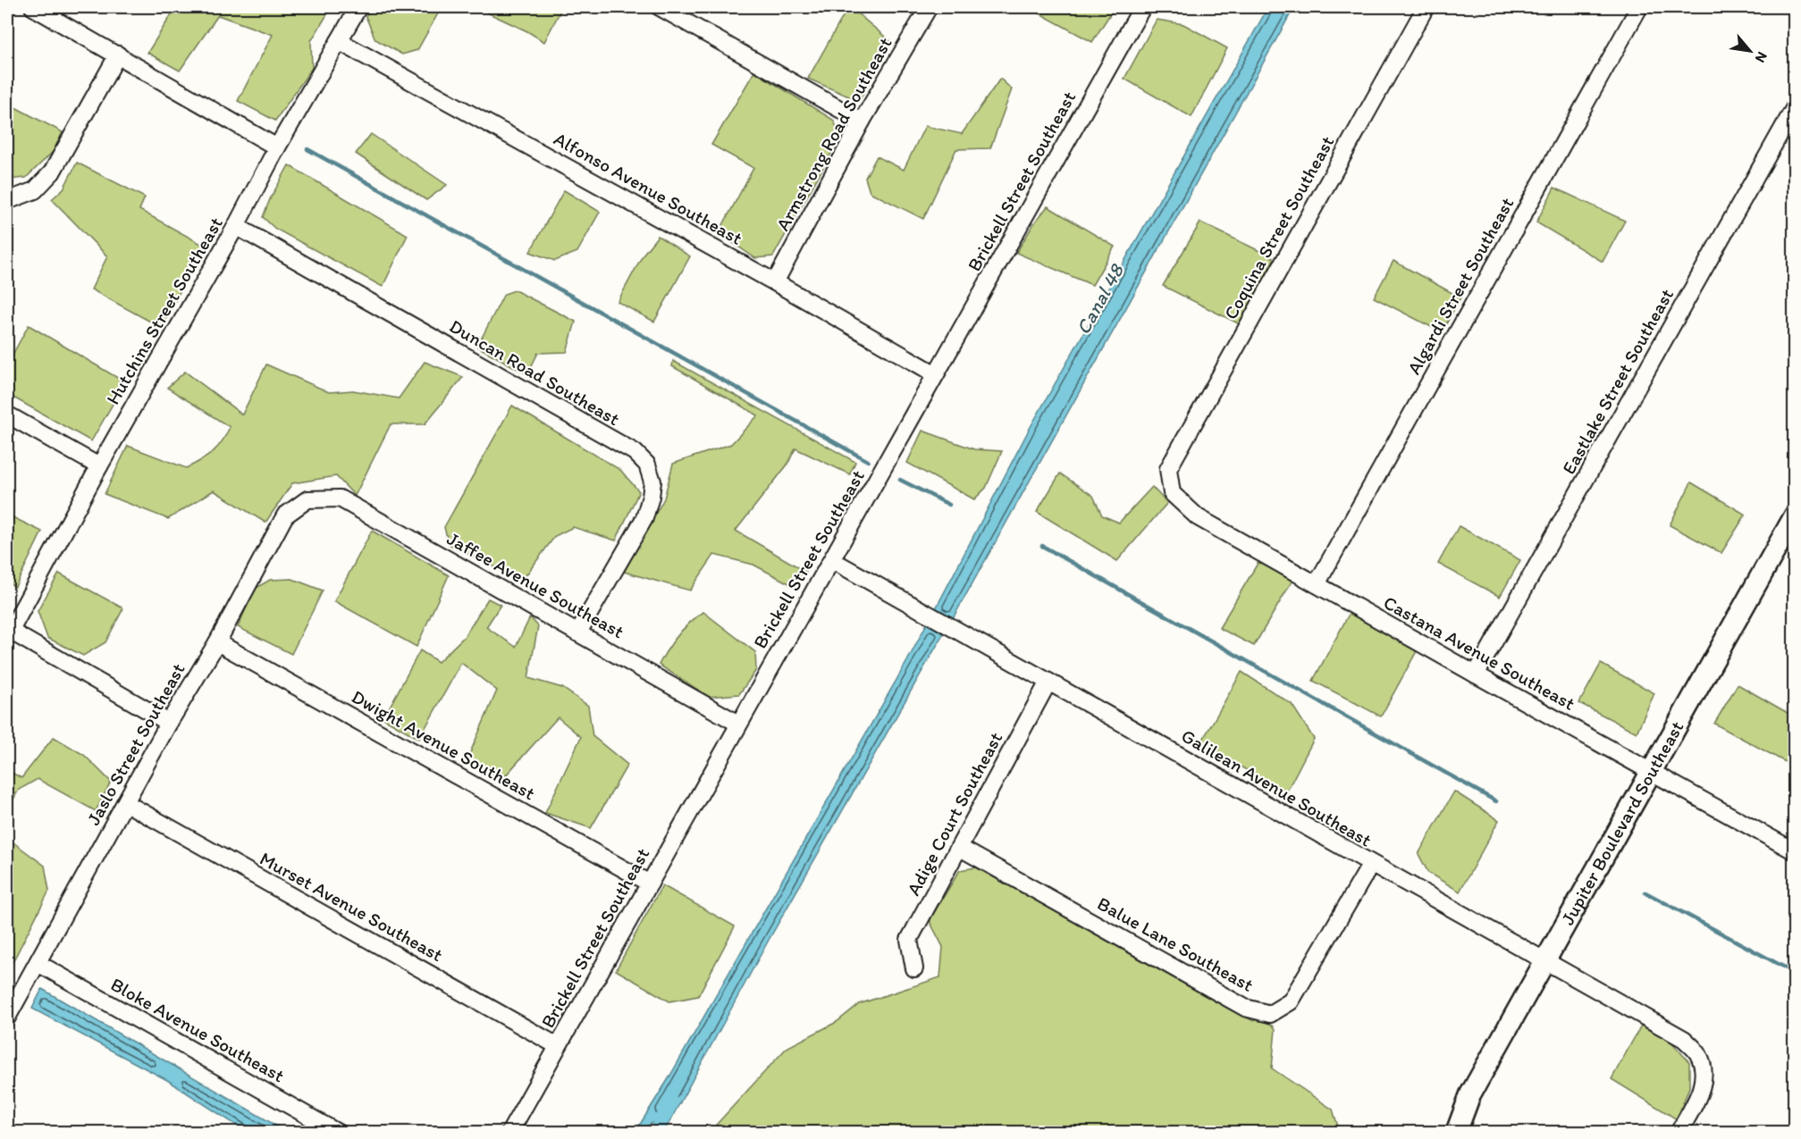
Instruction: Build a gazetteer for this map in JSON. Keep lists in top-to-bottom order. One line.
{"streets":{"street":["Armstrong Road Southeast","Brickell Street Southeast","Alfonso Avenue Southeast","Coquina Street Southeast","Algardi Street Southeast","Hutchins Street Southeast","Duncan Road Southeast","Eastlake Street Southeast","Jaffee Avenue Southeast","Castana Avenue Southeast","Jaslo Street Southeast","Dwight Avenue Southeast","Galilean Avenue Southeast","Adige Court Southeast","Jupiter Boulevard Southeast","Murset Avenue Southeast","Balue Lane Southeast","Bloke Avenue Southeast"]},"crossings":[["Armstrong Road Southeast","Alfonso Avenue Southeast"],["Brickell Street Southeast","Alfonso Avenue Southeast"],["Brickell Street Southeast","Jaffee Avenue Southeast"],["Brickell Street Southeast","Dwight Avenue Southeast"],["Brickell Street Southeast","Galilean Avenue Southeast"],["Brickell Street Southeast","Murset Avenue Southeast"],["Alfonso Avenue Southeast","Hutchins Street Southeast"],["Coquina Street Southeast","Castana Avenue Southeast"],["Algardi Street Southeast","Castana Avenue Southeast"],["Hutchins Street Southeast","Duncan Road Southeast"],["Duncan Road Southeast","Jaffee Avenue Southeast"],["Eastlake Street Southeast","Castana Avenue Southeast"],["Jaffee Avenue Southeast","Jaslo Street Southeast"],["Castana Avenue Southeast","Jupiter Boulevard Southeast"],["Jaslo Street Southeast","Dwight Avenue Southeast"],["Jaslo Street Southeast","Murset Avenue Southeast"],["Jaslo Street Southeast","Bloke Avenue Southeast"],["Galilean Avenue Southeast","Adige Court Southeast"],["Galilean Avenue Southeast","Jupiter Boulevard Southeast"],["Galilean Avenue Southeast","Balue Lane Southeast"],["Adige Court Southeast","Balue Lane Southeast"]],"water":["Canal 48"],"north":"bottom right"}
